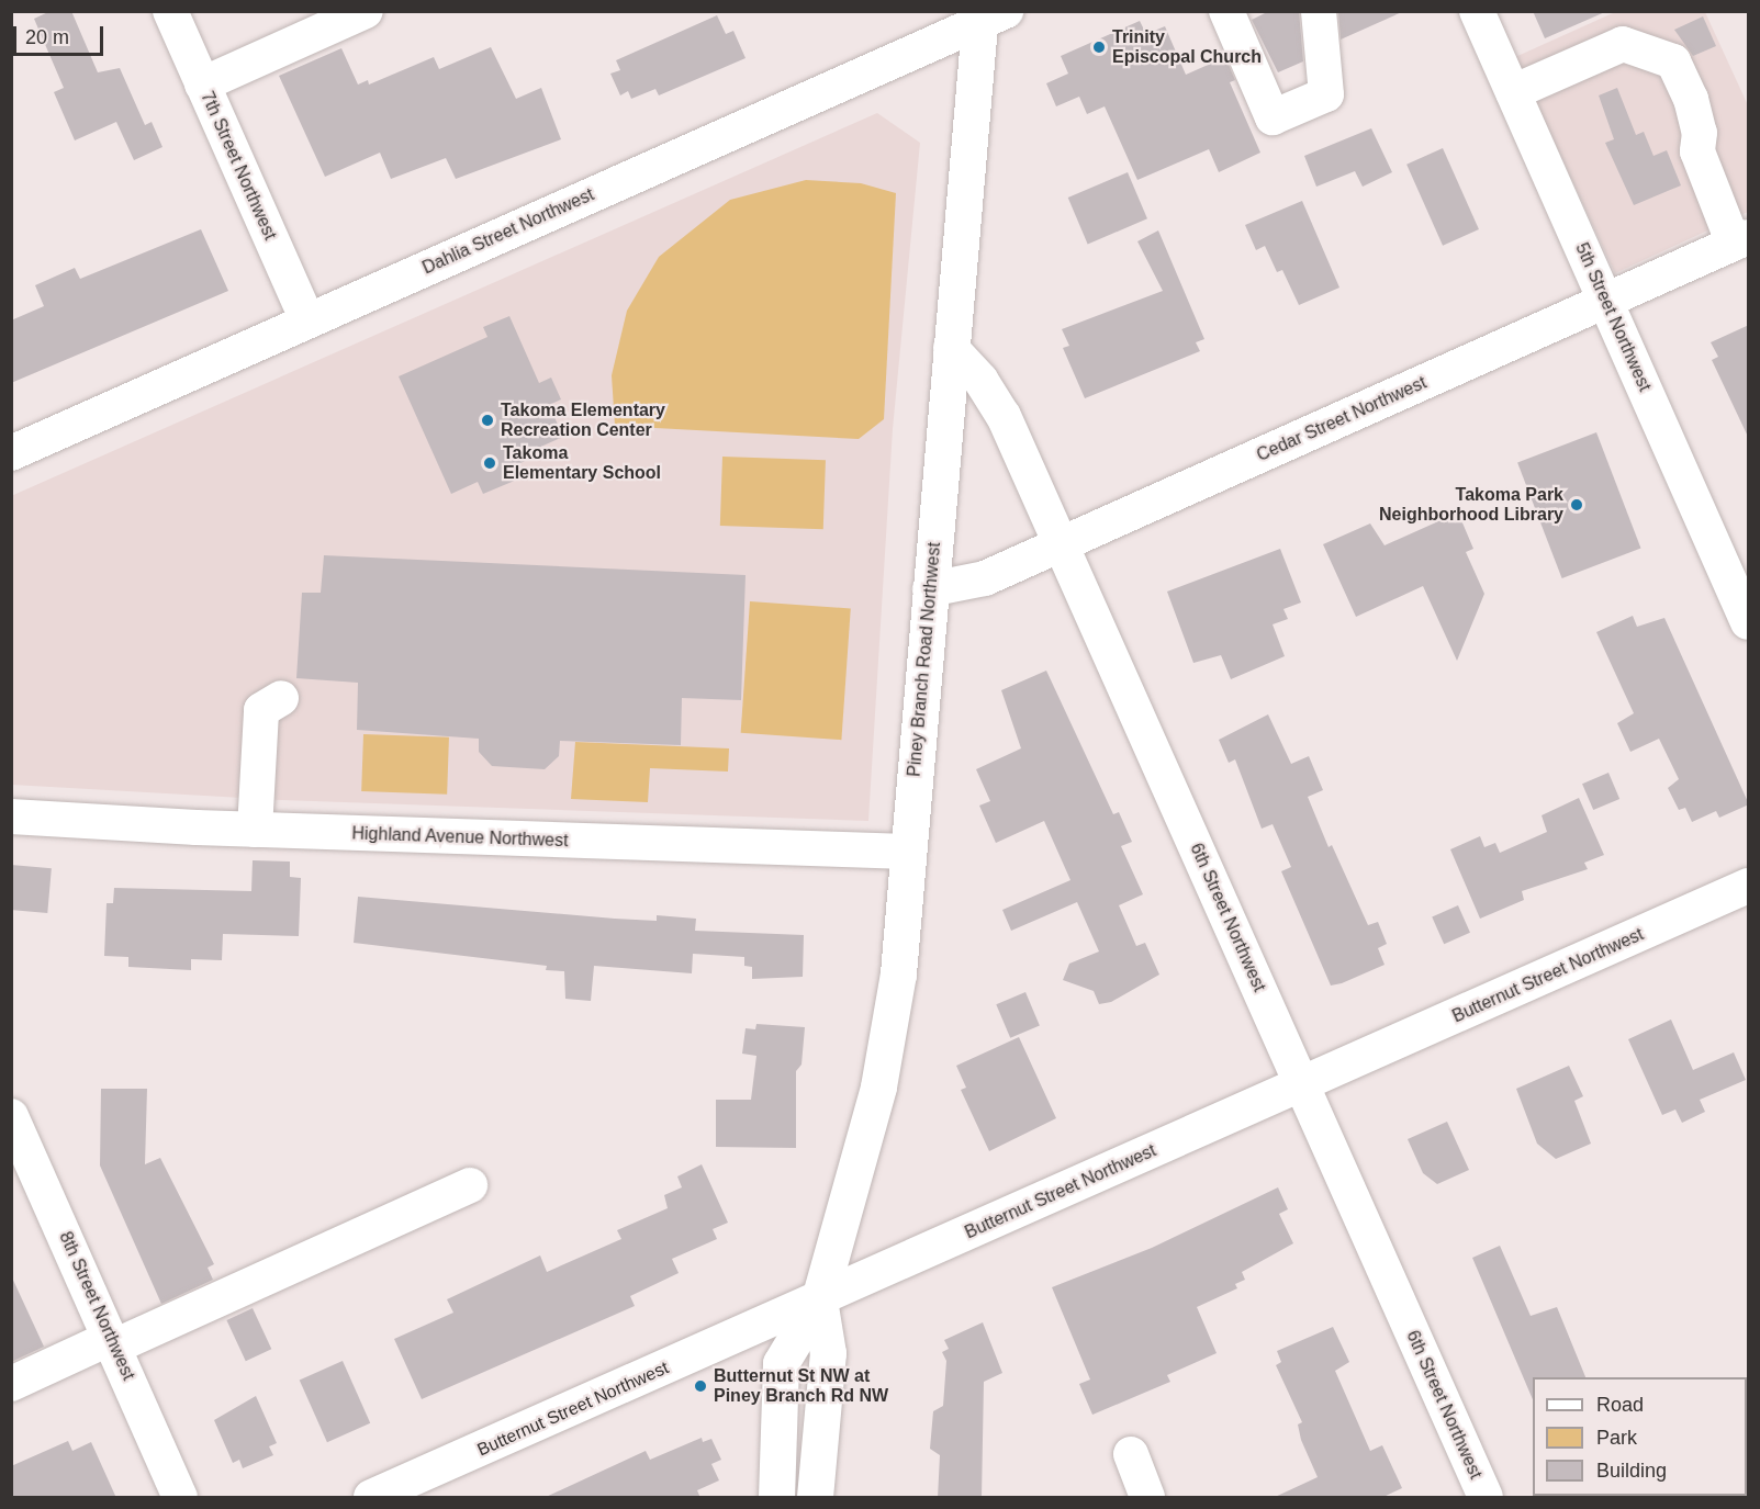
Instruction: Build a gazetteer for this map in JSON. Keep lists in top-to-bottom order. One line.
{"streets":{"main road":["Piney Branch Road Northwest"],"street":["7th Street Northwest","Dahlia Street Northwest","5th Street Northwest","Cedar Street Northwest","Highland Avenue Northwest","6th Street Northwest","Butternut Street Northwest","8th Street Northwest"]},"crossings":[["7th Street Northwest","Dahlia Street Northwest"],["Dahlia Street Northwest","Piney Branch Road Northwest"],["5th Street Northwest","Cedar Street Northwest"],["Cedar Street Northwest","Piney Branch Road Northwest"],["Cedar Street Northwest","6th Street Northwest"],["Piney Branch Road Northwest","Highland Avenue Northwest"],["Piney Branch Road Northwest","6th Street Northwest"],["Piney Branch Road Northwest","Butternut Street Northwest"],["6th Street Northwest","Butternut Street Northwest"]],"places":["Trinity Episcopal Church","Takoma Elementary Recreation Center","Takoma Elementary School","Takoma Park Neighborhood Library","Butternut St NW at Piney Branch Rd NW"],"legend":["Road","Park","Building"],"scale_bar":"20 m"}
